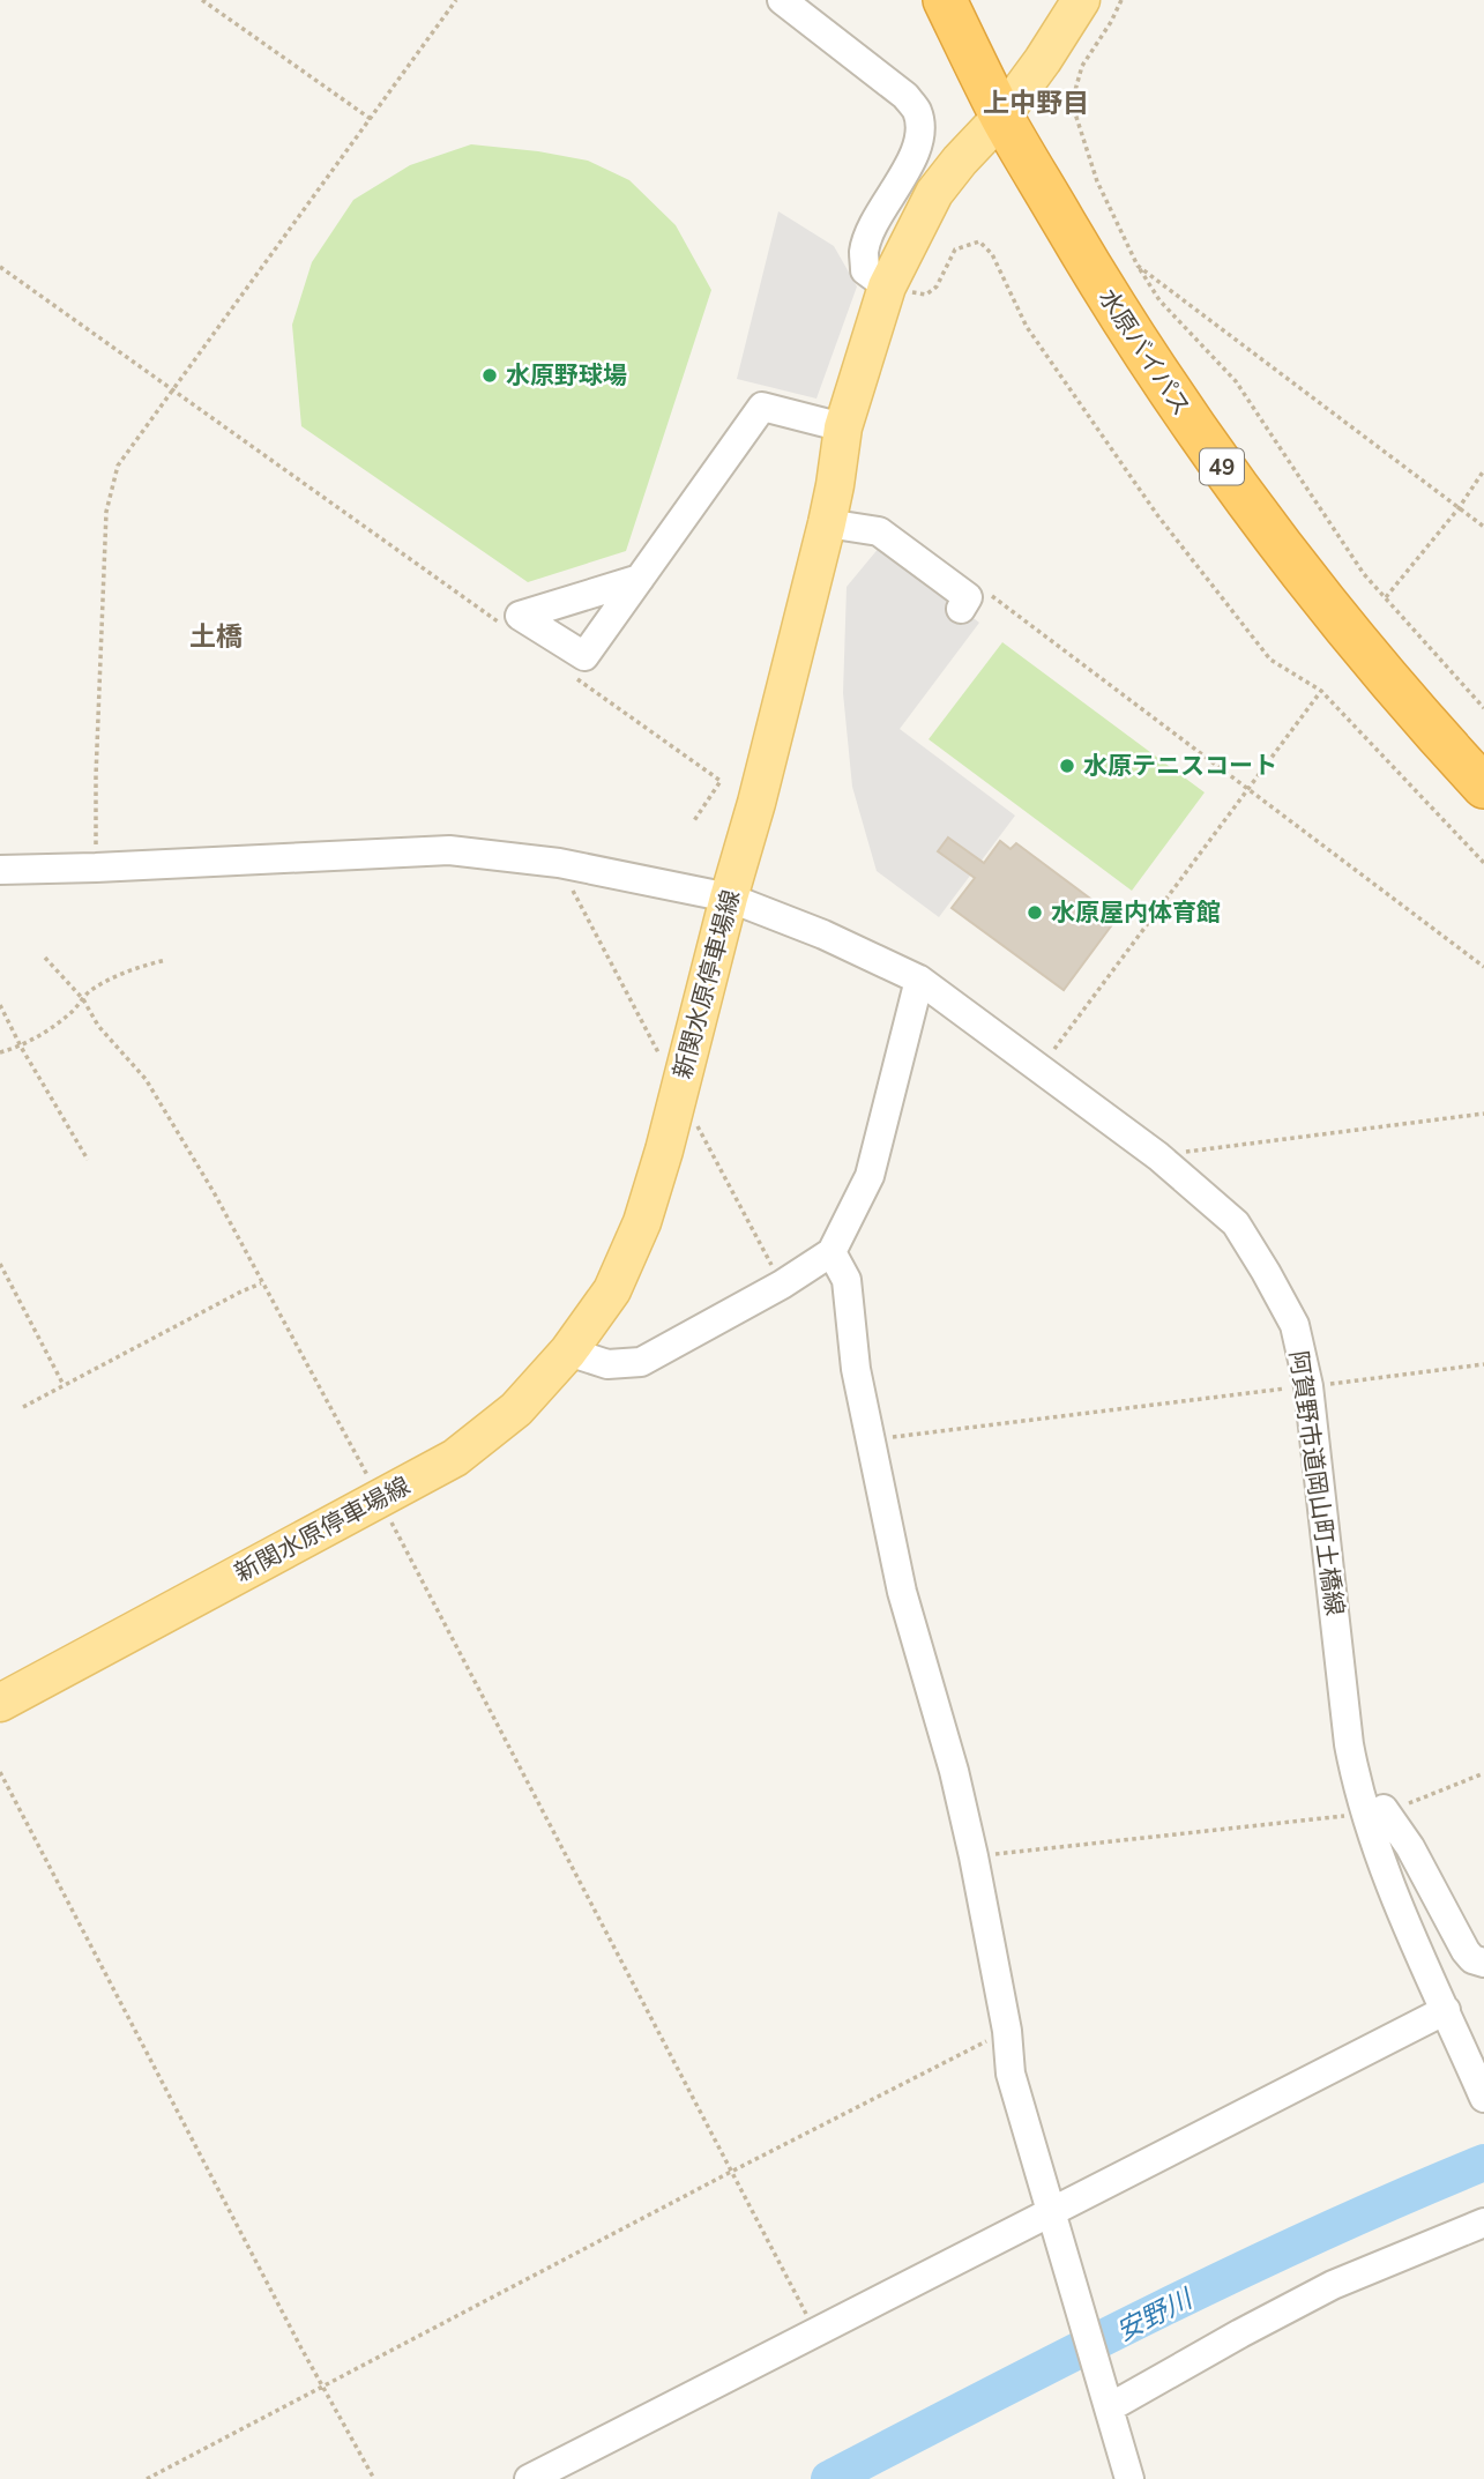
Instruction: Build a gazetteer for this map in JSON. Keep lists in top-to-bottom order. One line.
{"streets":{"highway":["水原バイパス","49"],"main road":["新関水原停車場線"],"street":["阿賀野市道岡山町土橋線"]},"crossings":[["水原バイパス","新関水原停車場線"],["新関水原停車場線","阿賀野市道岡山町土橋線"]],"districts":["上中野目","土橋"],"water":["安野川"],"places":["水原野球場","水原テニスコート","水原屋内体育館"]}
